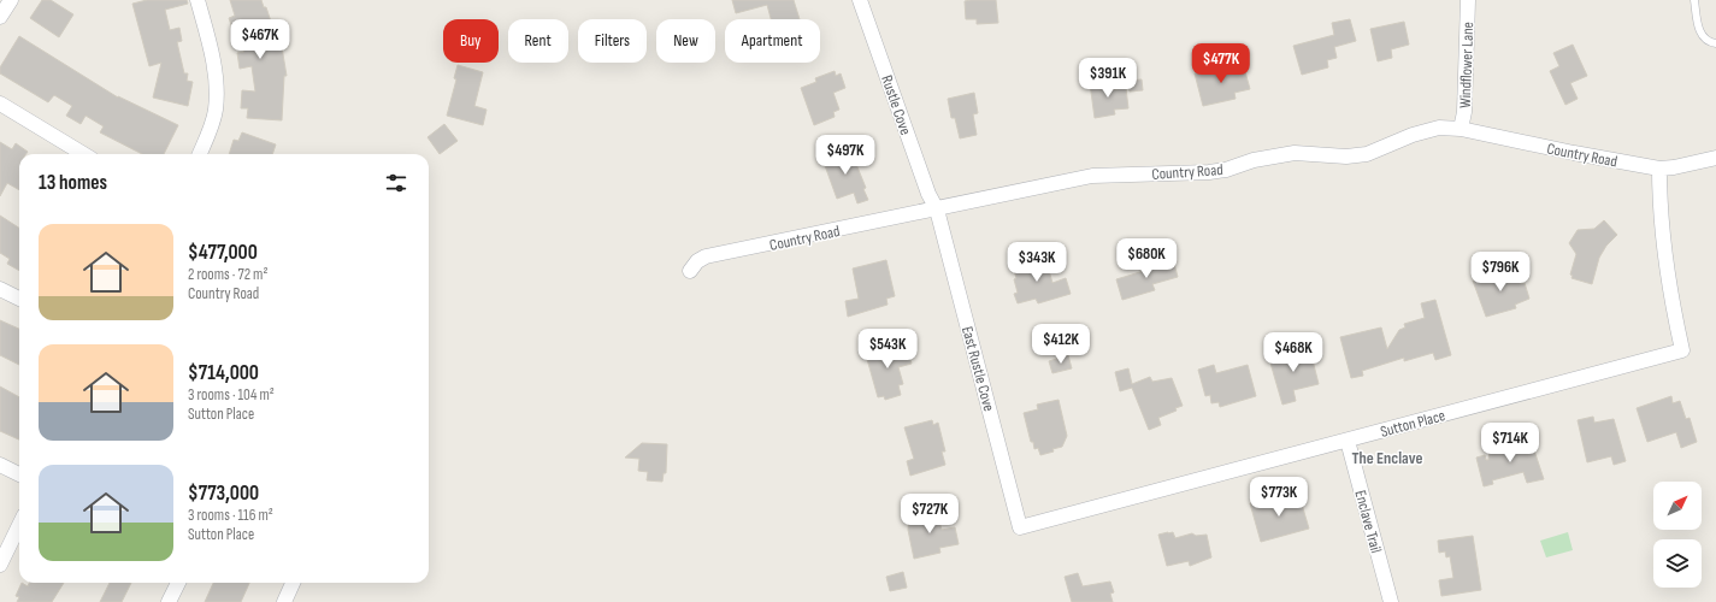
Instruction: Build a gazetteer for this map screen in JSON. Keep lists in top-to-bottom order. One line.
{"streets":{"street":["Windflower Lane","Rustle Cove","Country Road","East Rustle Cove","Sutton Place","Enclave Trail"]},"crossings":[["Windflower Lane","Country Road"],["Rustle Cove","Country Road"],["Rustle Cove","East Rustle Cove"],["Country Road","East Rustle Cove"],["Country Road","Sutton Place"],["East Rustle Cove","Sutton Place"],["Sutton Place","Enclave Trail"]],"districts":["The Enclave"],"north":"top right","page":{"price":["$467K","$477K","$391K","$497K","$680K","$343K","$796K","$412K","$543K","$468K","$714K","$773K","$727K"],"chip":["Buy","Rent","Filters","New","Apartment"],"heading":"13 homes","list":[{"name":"$477,000","note":"2 rooms · 72 m² · Country Road"},{"name":"$714,000","note":"3 rooms · 104 m² · Sutton Place"},{"name":"$773,000","note":"3 rooms · 116 m² · Sutton Place"}]}}
